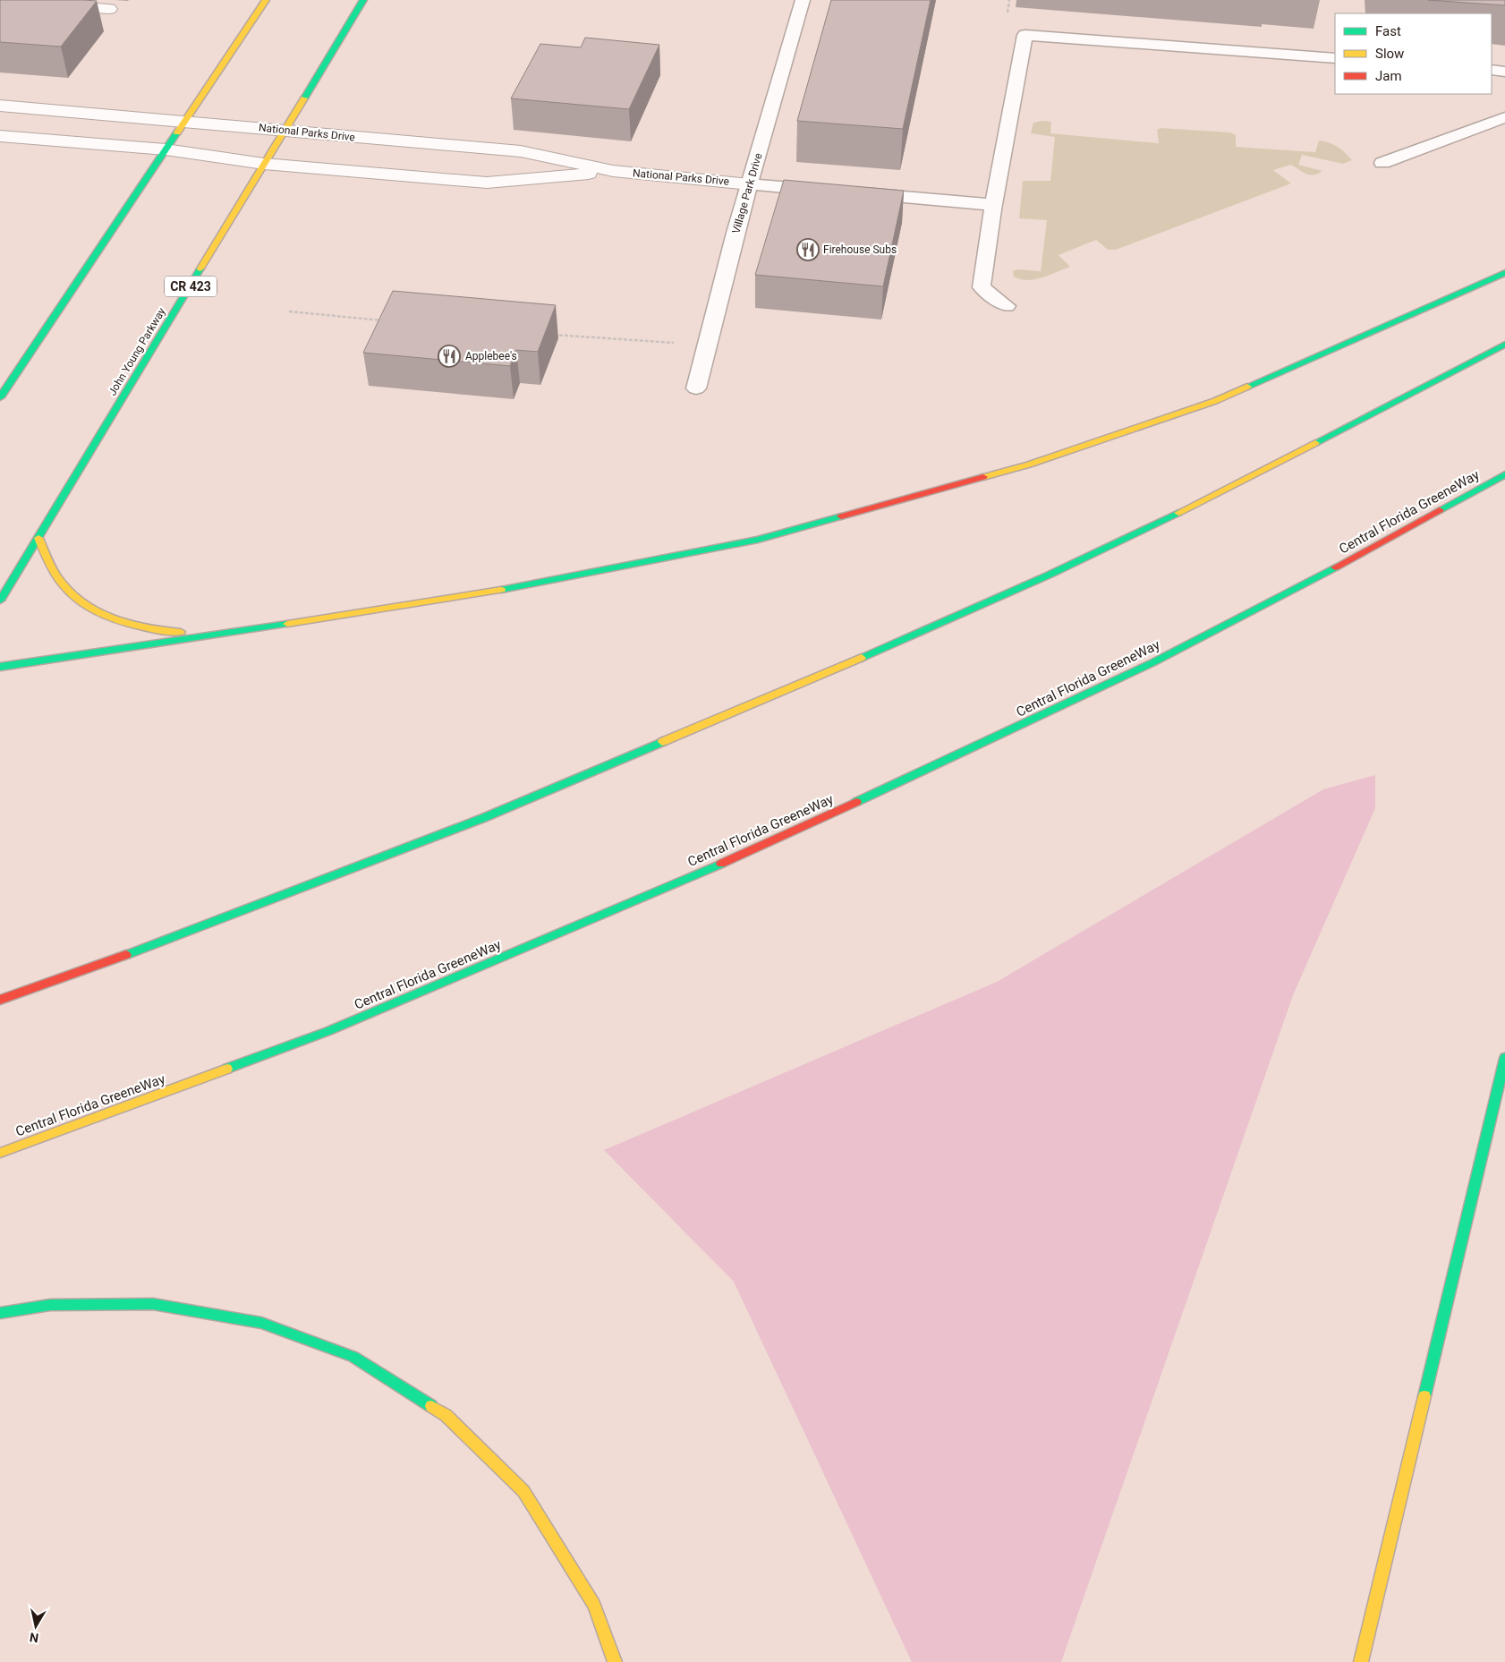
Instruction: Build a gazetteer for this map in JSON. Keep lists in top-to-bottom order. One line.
{"streets":{"highway":["CR 423","John Young Parkway","Central Florida GreeneWay"],"street":["National Parks Drive"],"lane":["Village Park Drive"]},"crossings":[["National Parks Drive","Village Park Drive"],["National Parks Drive","John Young Parkway"]],"places":{"restaurant":["Firehouse Subs","Applebee's"]},"legend":["Fast","Slow","Jam"],"north":"bottom"}
